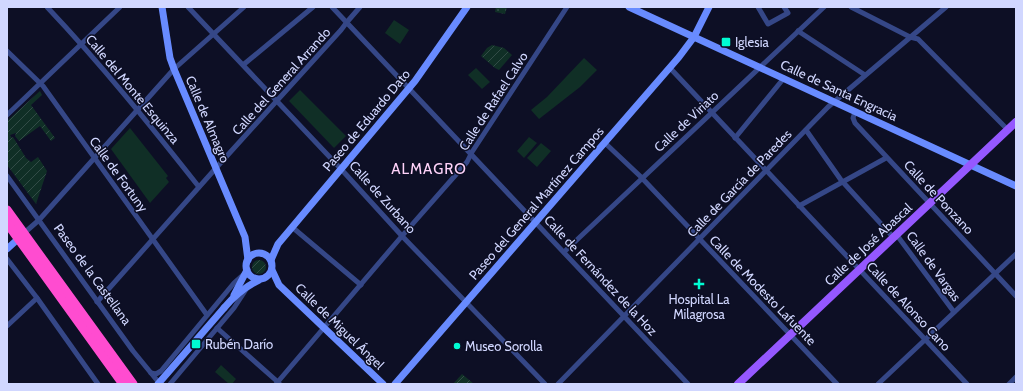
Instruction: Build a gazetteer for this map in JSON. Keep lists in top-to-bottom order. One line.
{"streets":{"main road":["Calle de Santa Engracia","Calle de Almagro","Paseo de Eduardo Dato","Paseo del General Martínez Campos","Calle de José Abascal","Calle de Miguel Ángel"],"street":["Calle del General Arrando","Calle del Monte Esquinza","Calle de Rafael Calvo","Calle de Viriato","Calle de Fortuny","Calle de García de Paredes","Calle de Zurbano","Calle de Ponzano","Calle de Vargas","Paseo de la Castellana","Calle de Fernández de la Hoz","Calle de Modesto Lafuente","Calle de Alonso Cano"]},"crossings":[["Calle del General Arrando","Calle del Monte Esquinza"],["Calle del General Arrando","Calle de Almagro"],["Calle del General Arrando","Calle de Fortuny"],["Calle del General Arrando","Calle de Zurbano"],["Calle del General Arrando","Paseo de la Castellana"],["Calle del General Arrando","Calle de Fernández de la Hoz"],["Calle de Santa Engracia","Calle de Viriato"],["Calle de Santa Engracia","Calle de García de Paredes"],["Calle de Santa Engracia","Calle de Ponzano"],["Calle de Santa Engracia","Paseo del General Martínez Campos"],["Calle de Santa Engracia","Calle de José Abascal"],["Calle de Rafael Calvo","Calle de Zurbano"],["Calle de Rafael Calvo","Calle de Fernández de la Hoz"],["Calle de Rafael Calvo","Calle de Miguel Ángel"],["Calle de Almagro","Paseo de Eduardo Dato"],["Calle de Almagro","Calle de Miguel Ángel"],["Paseo de Eduardo Dato","Calle de Zurbano"],["Paseo de Eduardo Dato","Calle de Fernández de la Hoz"],["Paseo de Eduardo Dato","Calle de Miguel Ángel"],["Calle de Viriato","Calle de Fernández de la Hoz"],["Calle de Viriato","Calle de Modesto Lafuente"],["Calle de Viriato","Calle de Alonso Cano"],["Calle de García de Paredes","Calle de Vargas"],["Calle de García de Paredes","Calle de Fernández de la Hoz"],["Calle de García de Paredes","Calle de Modesto Lafuente"],["Calle de García de Paredes","Calle de Alonso Cano"],["Calle de Zurbano","Paseo del General Martínez Campos"],["Calle de Ponzano","Calle de José Abascal"],["Paseo del General Martínez Campos","Calle de Fernández de la Hoz"],["Paseo del General Martínez Campos","Calle de Modesto Lafuente"],["Paseo del General Martínez Campos","Calle de Alonso Cano"],["Calle de José Abascal","Calle de Vargas"],["Calle de José Abascal","Calle de Modesto Lafuente"],["Calle de José Abascal","Calle de Alonso Cano"]],"districts":["ALMAGRO"],"places":{"transit":["Iglesia","Rubén Darío"],"health":["Hospital La Milagrosa"],"other":["Museo Sorolla"]}}
